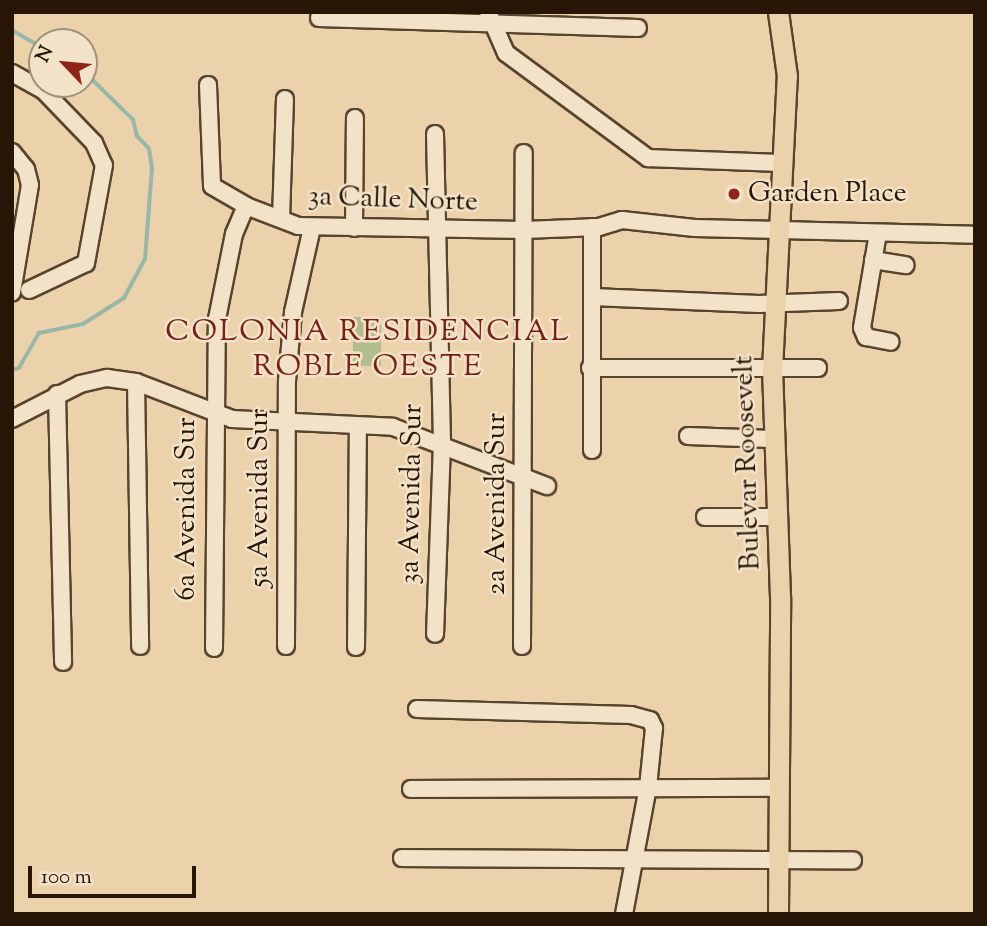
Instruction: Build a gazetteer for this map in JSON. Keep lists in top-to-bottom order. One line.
{"streets":{"main road":["Bulevar Roosevelt"],"street":["3a Calle Norte","3a Avenida Sur","5a Avenida Sur","2a Avenida Sur","6a Avenida Sur"]},"crossings":[["3a Calle Norte","Bulevar Roosevelt"],["3a Calle Norte","3a Avenida Sur"],["3a Calle Norte","5a Avenida Sur"],["3a Calle Norte","2a Avenida Sur"],["3a Calle Norte","6a Avenida Sur"]],"districts":["COLONIA RESIDENCIAL ROBLE OESTE"],"places":["Garden Place"],"scale_bar":"100 m","north":"top left"}
